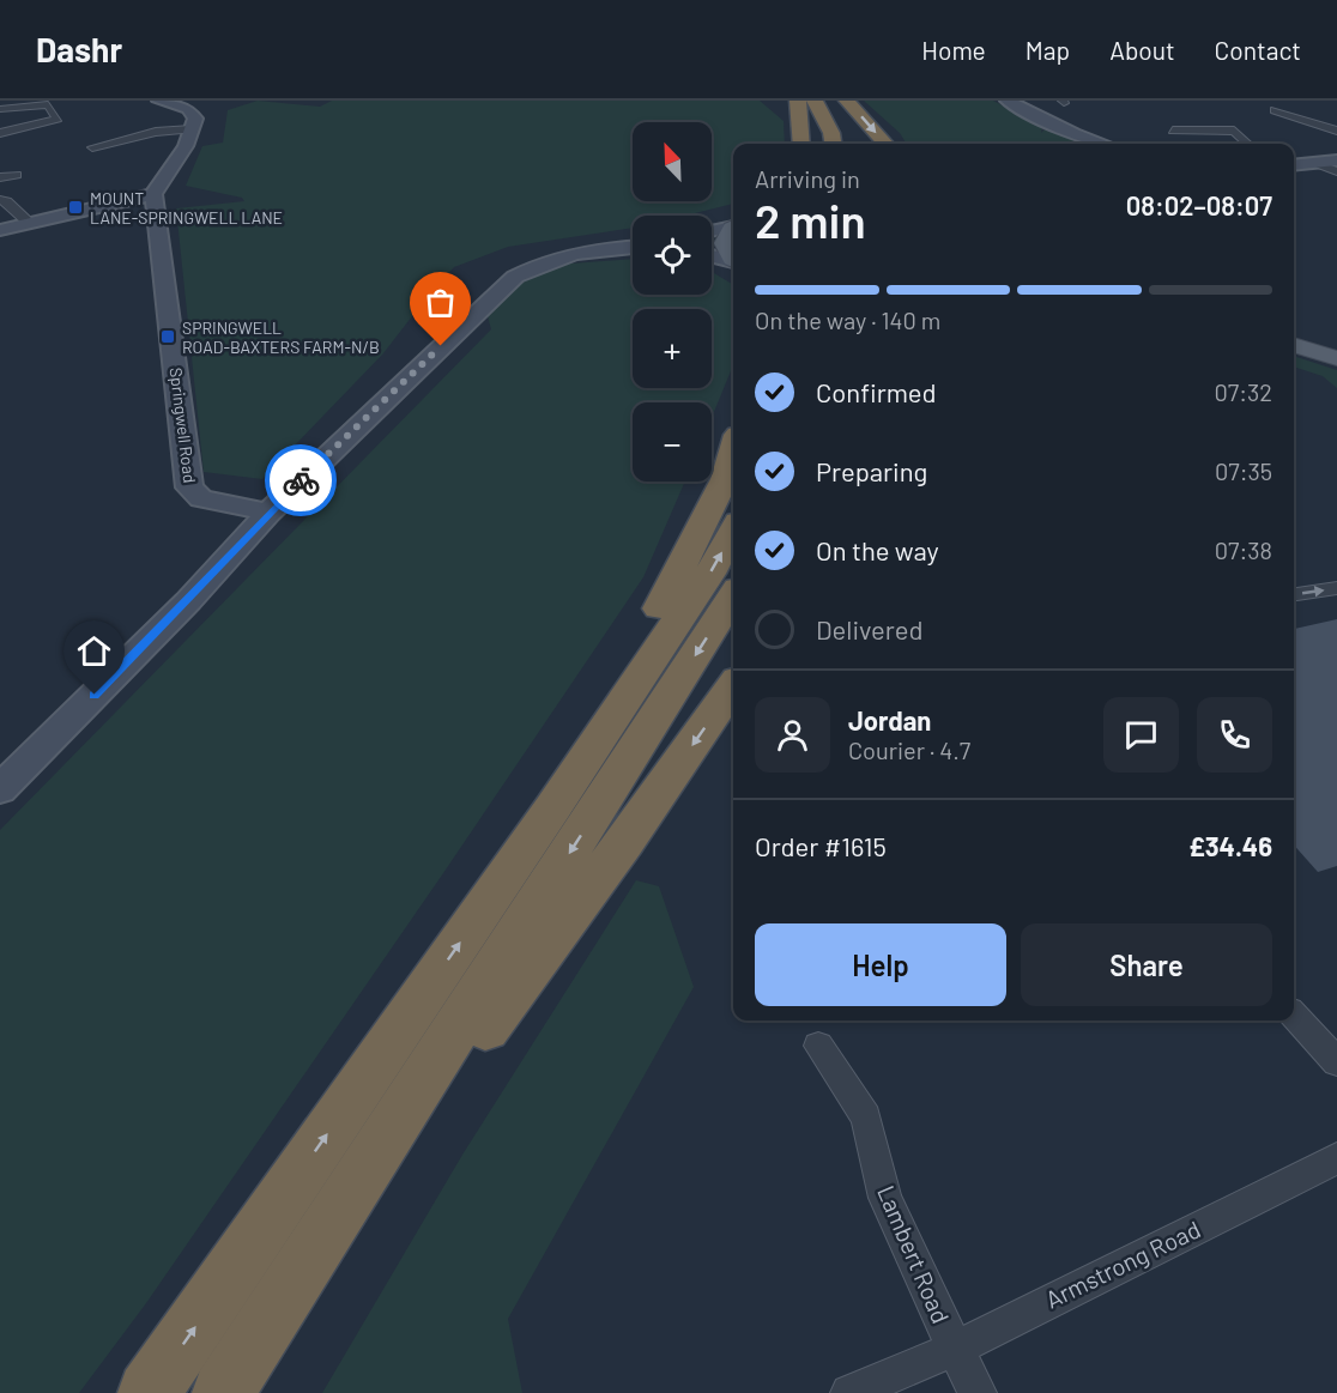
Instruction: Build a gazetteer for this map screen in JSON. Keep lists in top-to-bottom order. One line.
{"streets":{"main road":["Springwell Road"],"street":["Lambert Road","Armstrong Road"]},"crossings":[["Lambert Road","Armstrong Road"]],"places":{"transit":["MOUNT LANE-SPRINGWELL LANE","SPRINGWELL ROAD-BAXTERS FARM-N/B"]},"north":"top left","page":{"header":"Dashr","nav":["Home","Map","About","Contact"],"map_buttons":["+","−"],"heading":["2 min","Arriving in","08:02–08:07"],"panel":["Jordan","Courier · 4.7","Order #1615","£34.46"],"bar":"On the way · 140 m","list":[["Confirmed","07:32"],["Preparing","07:35"],["On the way","07:38"],"Delivered"],"buttons":["Help","Share"]}}
